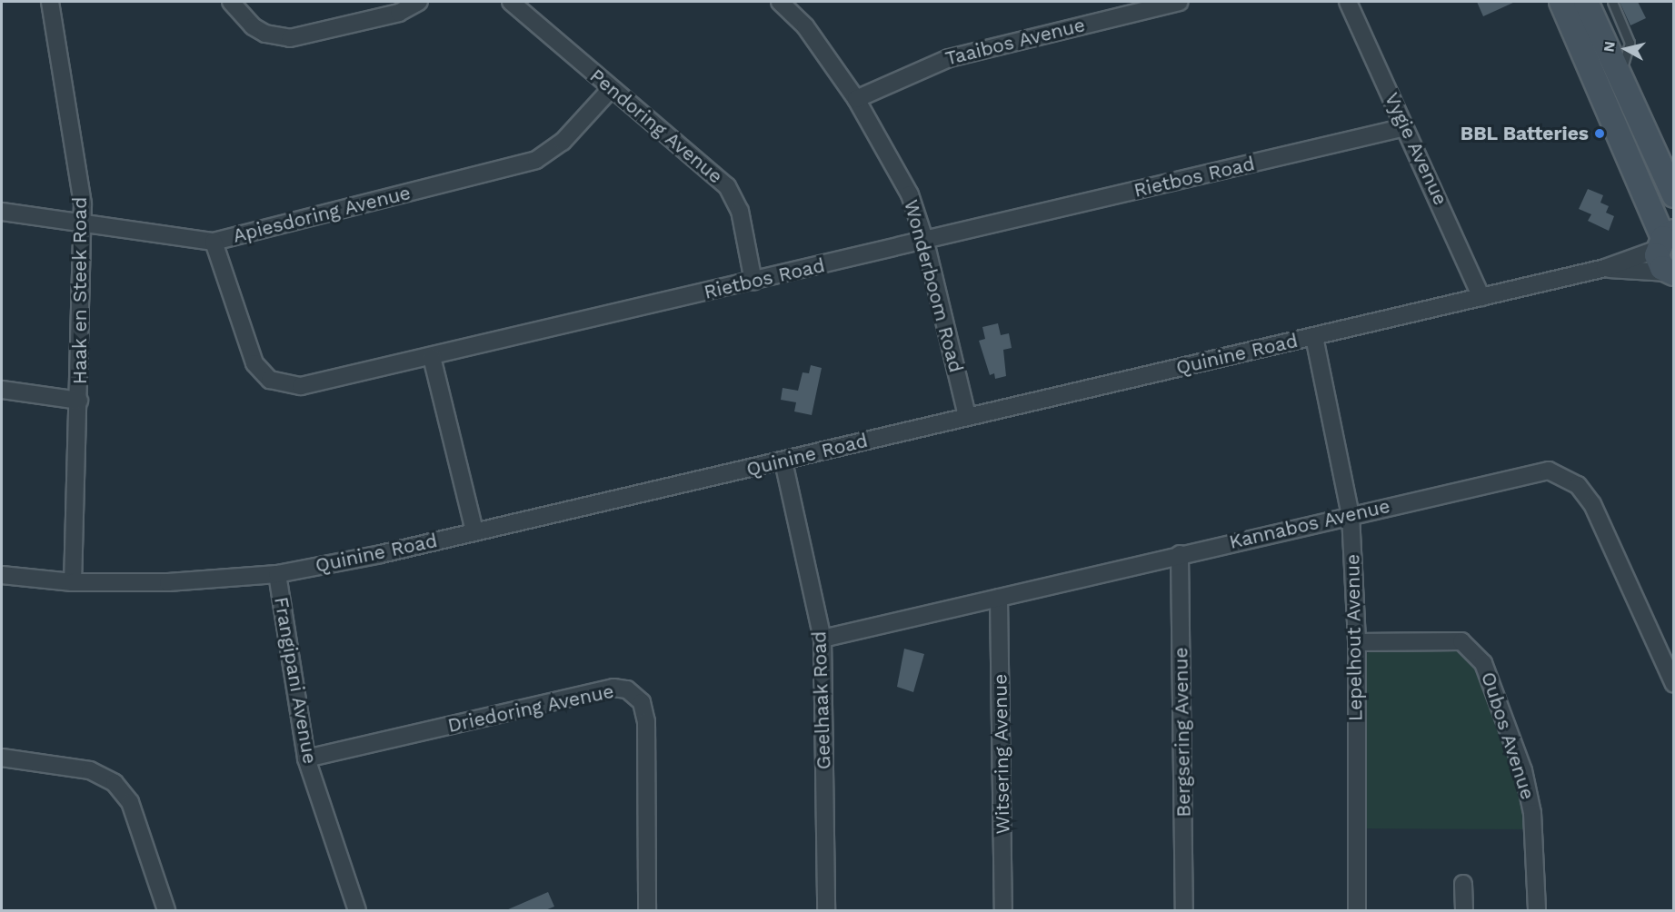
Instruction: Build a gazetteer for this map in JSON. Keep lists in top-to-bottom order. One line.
{"streets":{"street":["Taaibos Avenue","Pendoring Avenue","Vygie Avenue","Rietbos Road","Apiesdoring Avenue","Wonderboom Road","Haak en Steek Road","Quinine Road","Kannabos Avenue","Lepelhout Avenue","Frangipani Avenue","Geelhaak Road","Driedoring Avenue","Bergsering Avenue","Oubos Avenue","Witsering Avenue"]},"crossings":[["Taaibos Avenue","Wonderboom Road"],["Pendoring Avenue","Rietbos Road"],["Pendoring Avenue","Apiesdoring Avenue"],["Vygie Avenue","Rietbos Road"],["Vygie Avenue","Quinine Road"],["Rietbos Road","Apiesdoring Avenue"],["Rietbos Road","Wonderboom Road"],["Apiesdoring Avenue","Haak en Steek Road"],["Wonderboom Road","Quinine Road"],["Haak en Steek Road","Quinine Road"],["Quinine Road","Lepelhout Avenue"],["Quinine Road","Frangipani Avenue"],["Quinine Road","Geelhaak Road"],["Kannabos Avenue","Lepelhout Avenue"],["Kannabos Avenue","Geelhaak Road"],["Kannabos Avenue","Bergsering Avenue"],["Kannabos Avenue","Witsering Avenue"],["Lepelhout Avenue","Oubos Avenue"],["Frangipani Avenue","Driedoring Avenue"]],"places":["BBL Batteries"],"north":"left"}
